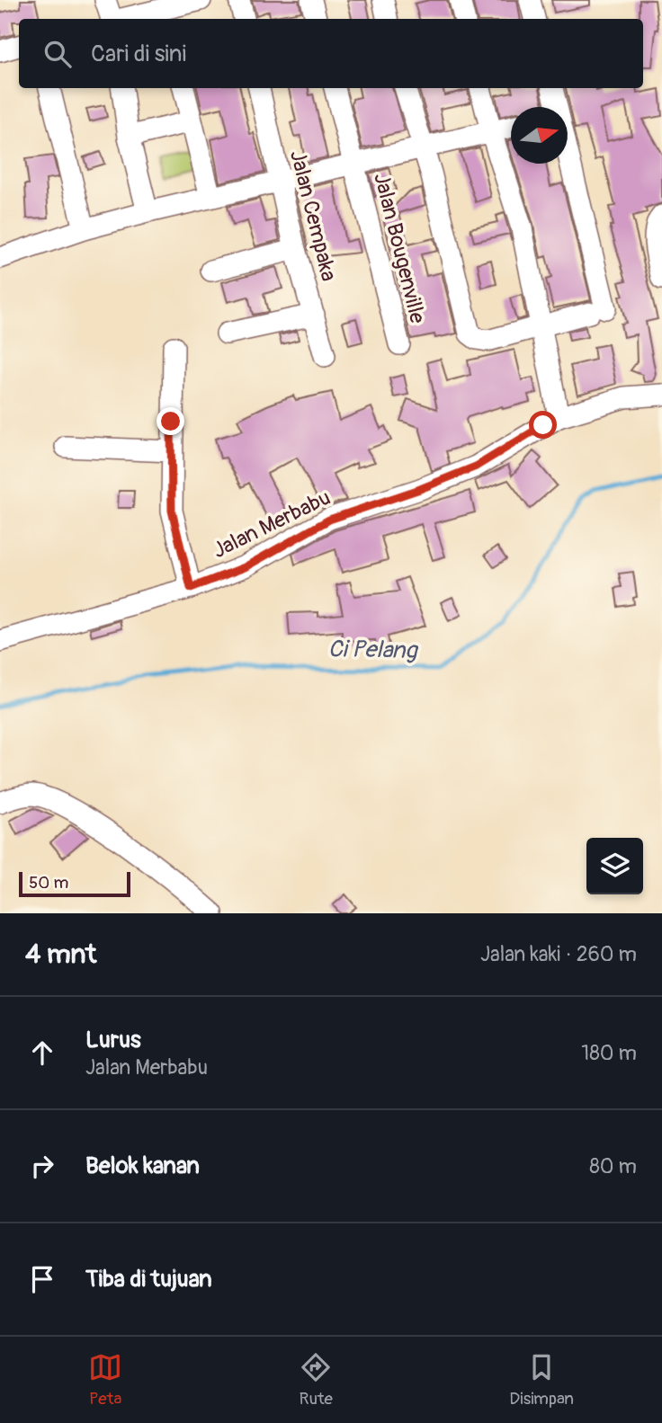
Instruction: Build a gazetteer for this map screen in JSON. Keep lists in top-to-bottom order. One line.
{"streets":{"street":["Jalan Cempaka","Jalan Bougenville","Jalan Merbabu"]},"water":["Ci Pelang"],"scale_bar":"50 m","north":"right","page":{"search":"Cari di sini","scale":"50 m","heading":["4 mnt","Jalan kaki · 260 m"],"list":[["Lurus","Jalan Merbabu","180 m"],["Belok kanan","80 m"],"Tiba di tujuan"],"nav":["Peta","Rute","Disimpan"]}}
